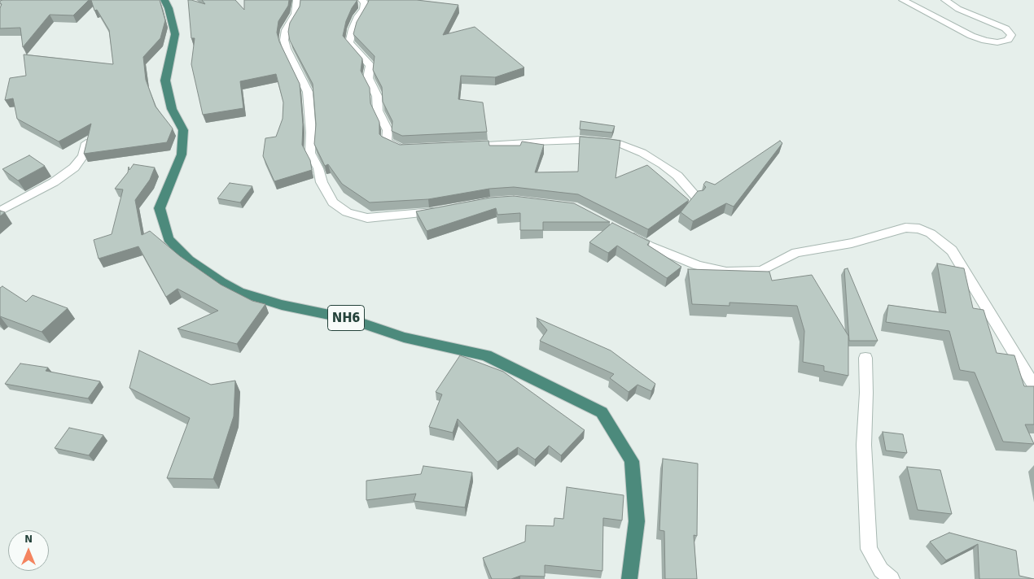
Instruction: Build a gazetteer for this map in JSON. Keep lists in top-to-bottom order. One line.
{"streets":{"highway":["NH6"]},"north":"top"}
